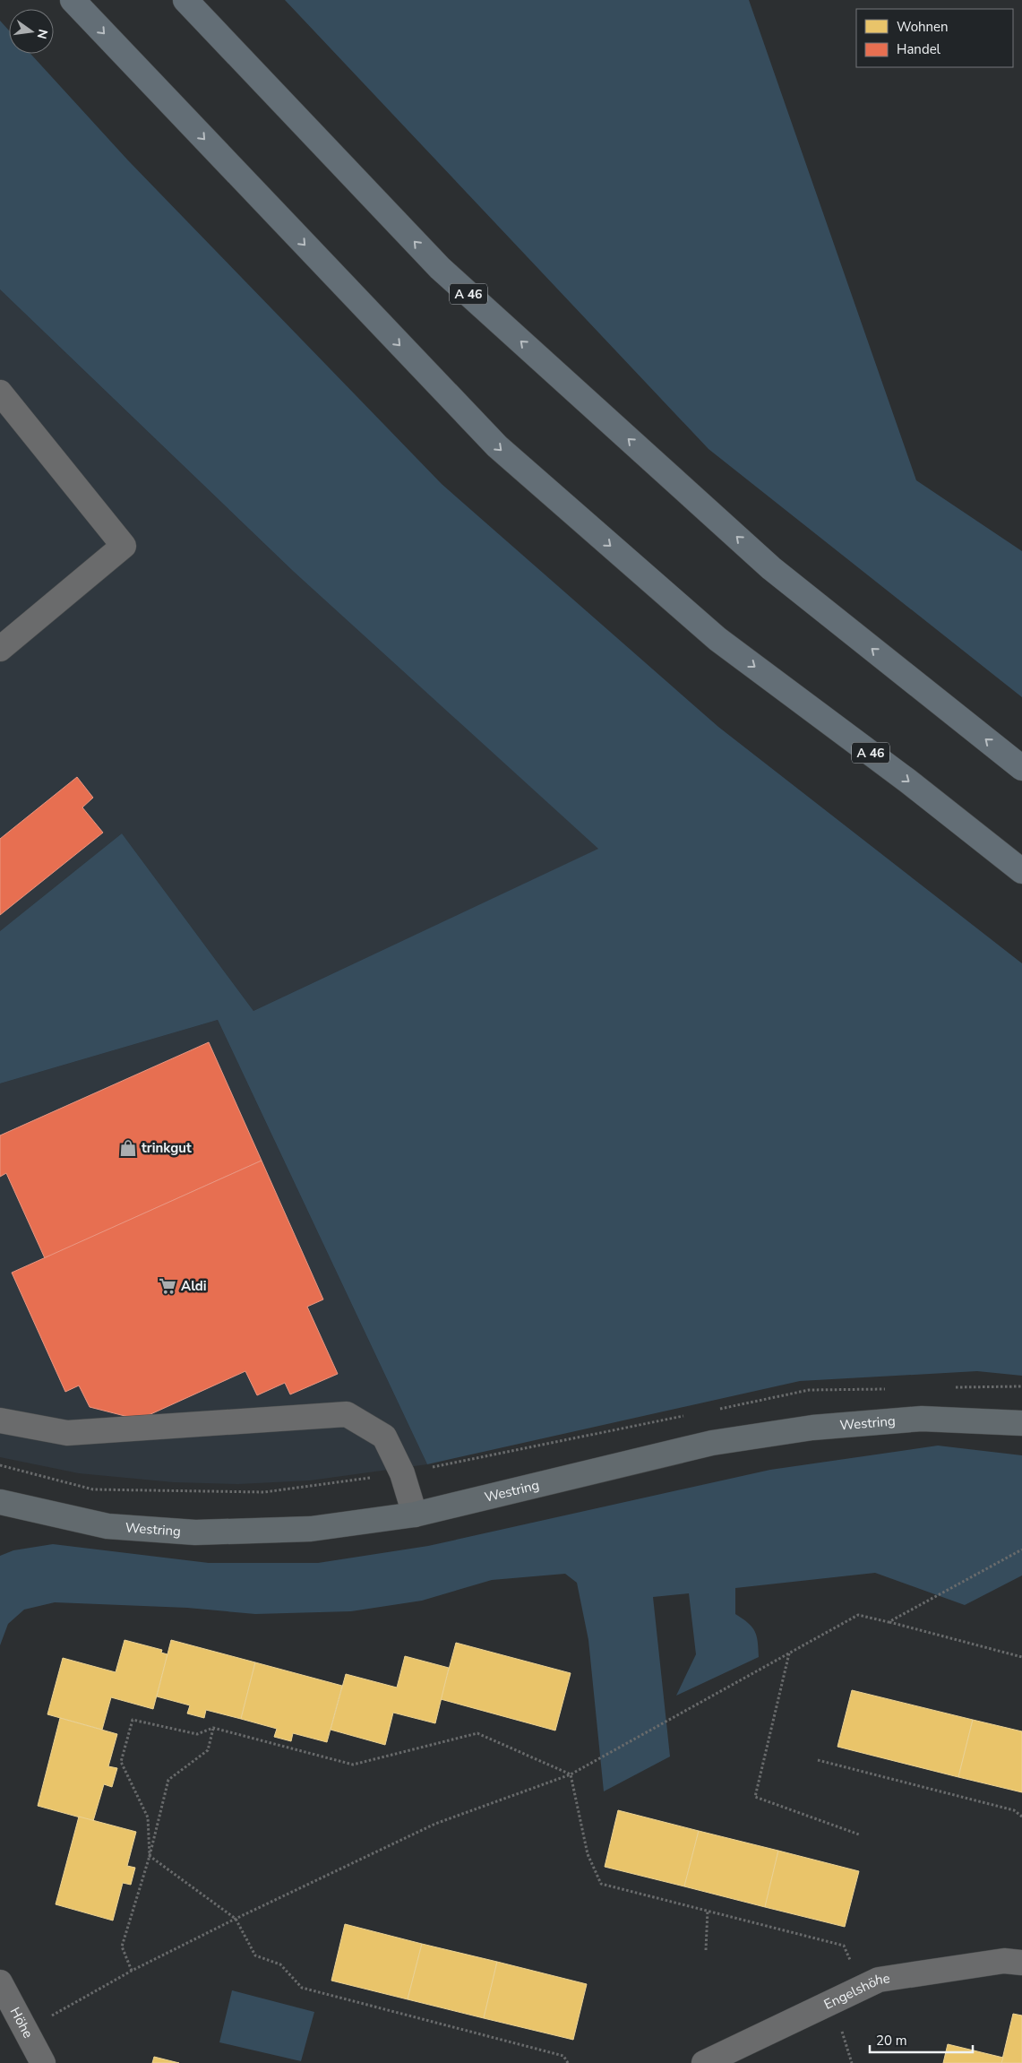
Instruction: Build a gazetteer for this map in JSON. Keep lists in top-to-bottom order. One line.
{"streets":{"highway":["A 46"],"main road":["Westring"],"street":["Engelshöhe","Höhe"]},"places":{"shop":["trinkgut"],"supermarket":["Aldi"]},"legend":["Wohnen","Handel"],"scale_bar":"20 m","north":"right"}
